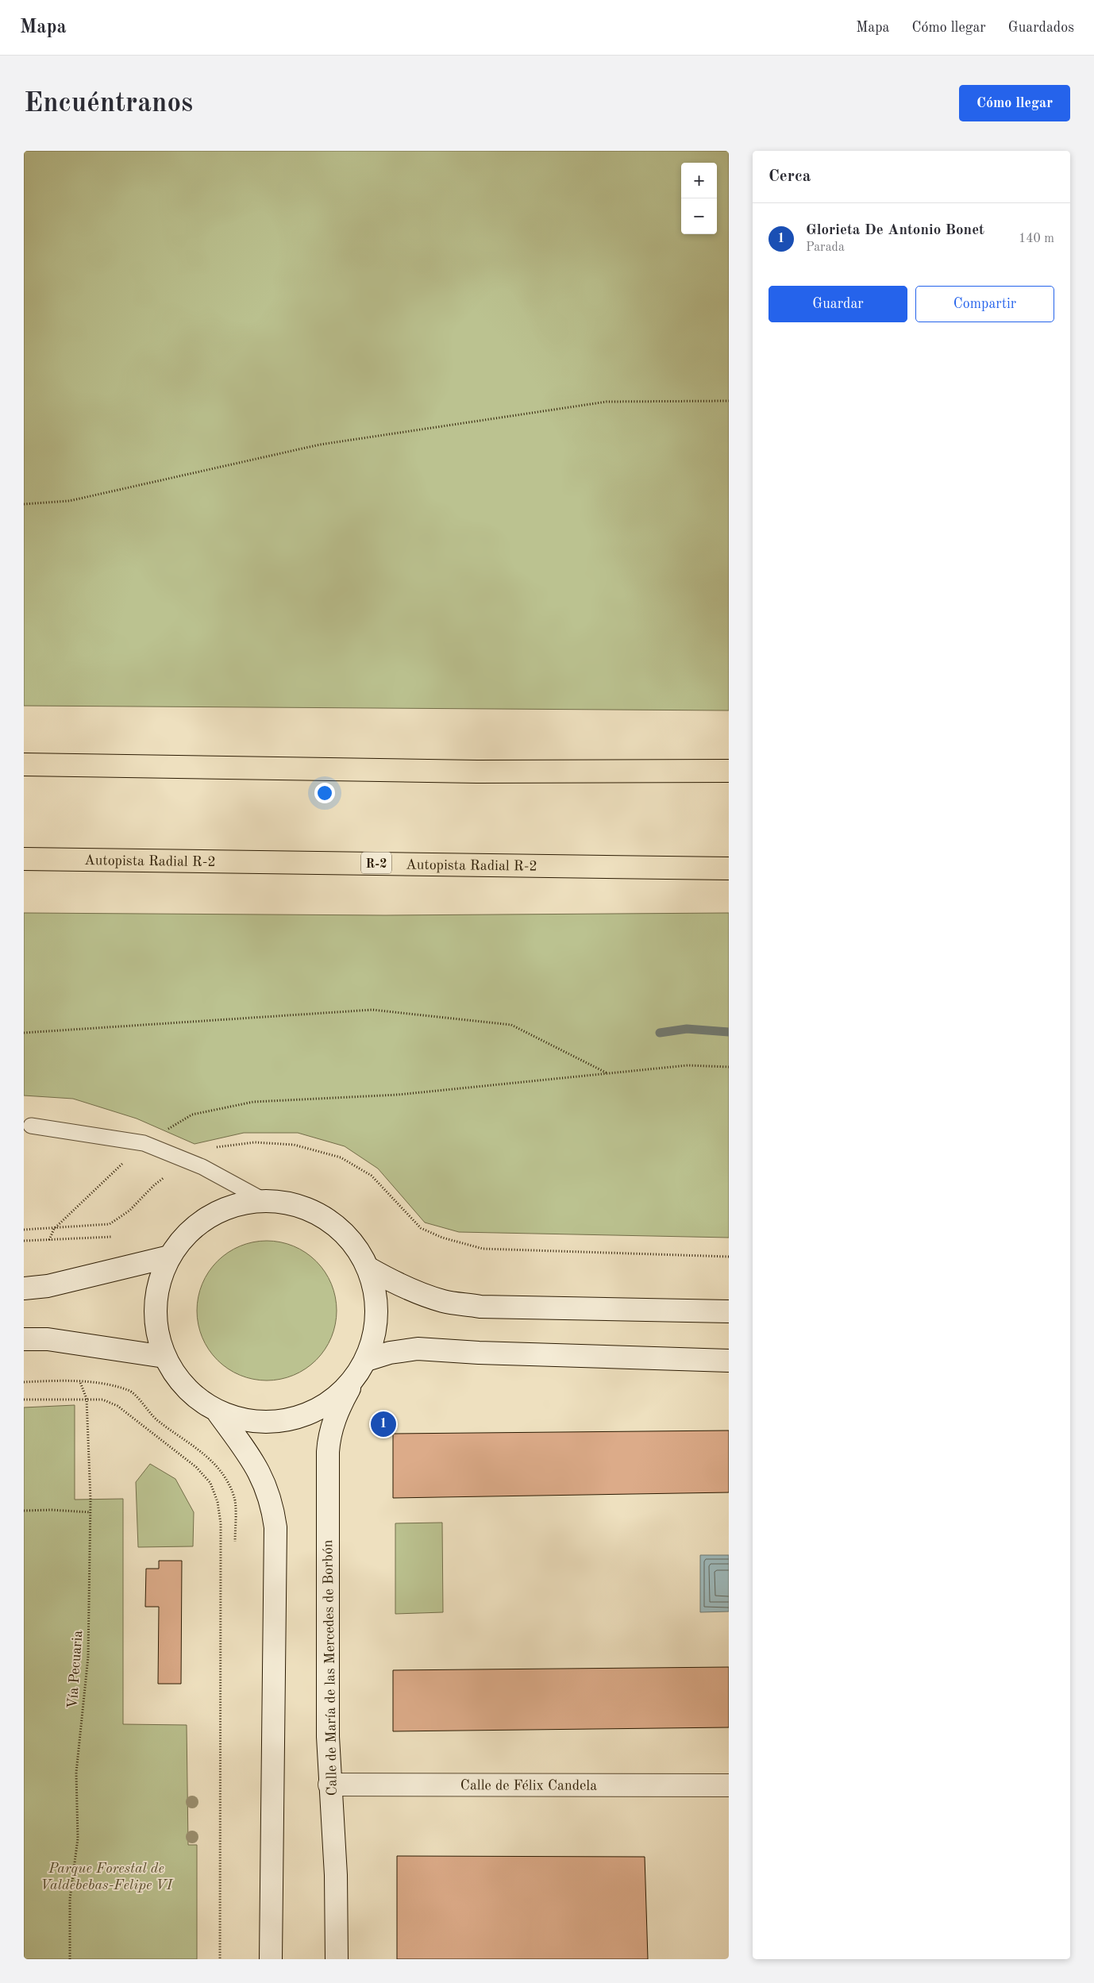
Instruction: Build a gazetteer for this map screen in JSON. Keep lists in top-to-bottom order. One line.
{"streets":{"highway":["Autopista Radial R-2","R-2"],"street":["Calle de María de las Mercedes de Borbón","Calle de Félix Candela"],"path":["Vía Pecuaria"]},"crossings":[["Calle de María de las Mercedes de Borbón","Calle de Félix Candela"]],"parks":["Parque Forestal de Valdebebas-Felipe VI"],"page":{"header":"Mapa","nav":["Mapa","Cómo llegar","Guardados"],"buttons":["Cómo llegar",["Guardar","Compartir"]],"title":"Encuéntranos","heading":"Cerca","map_buttons":["+","−"],"list":[{"mark":"1","name":"Glorieta De Antonio Bonet","note":"Parada","value":"140 m"}],"pins":"1"}}
